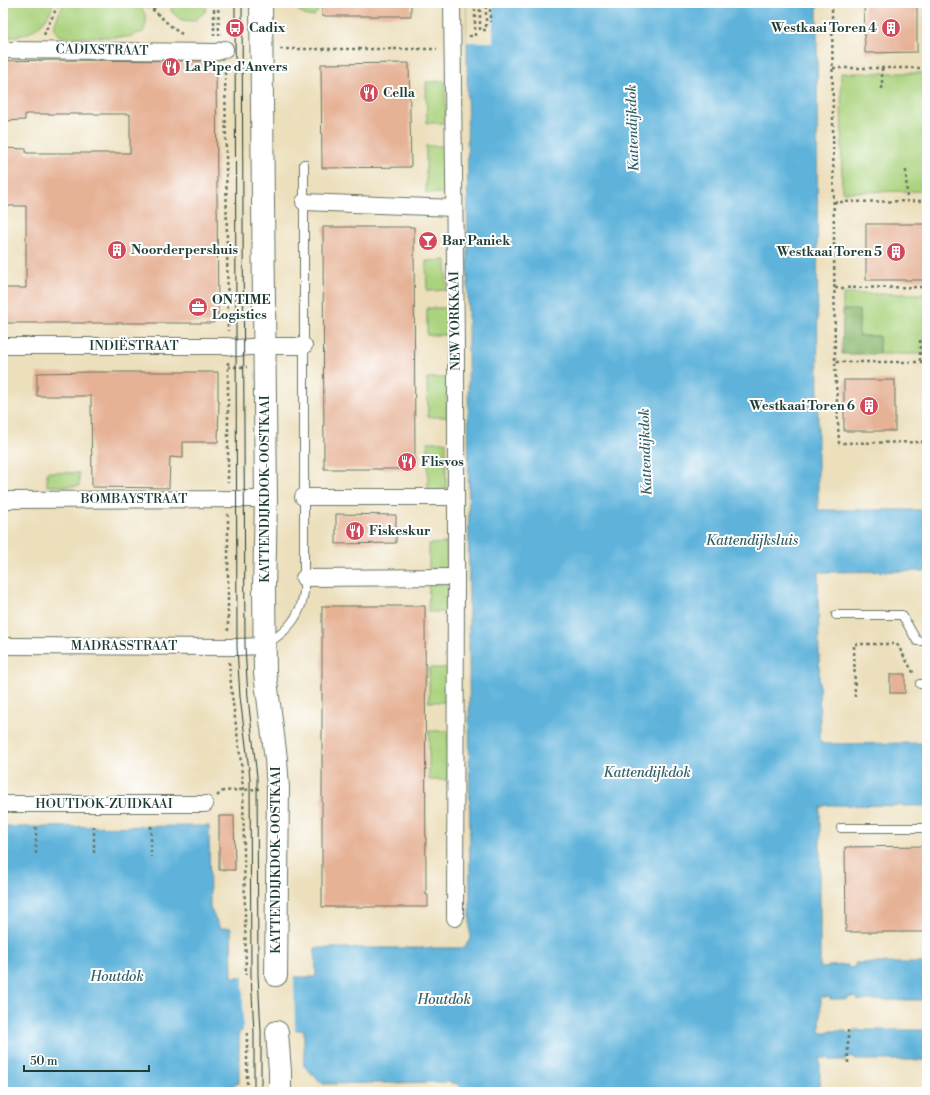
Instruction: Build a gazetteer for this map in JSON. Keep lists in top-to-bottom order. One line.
{"streets":{"street":["CADIXSTRAAT","NEW YORKKAAI","INDIËSTRAAT","KATTENDIJKDOK-OOSTKAAI","BOMBAYSTRAAT","MADRASSTRAAT","HOUTDOK-ZUIDKAAI"]},"crossings":[["INDIËSTRAAT","KATTENDIJKDOK-OOSTKAAI"],["KATTENDIJKDOK-OOSTKAAI","BOMBAYSTRAAT"],["KATTENDIJKDOK-OOSTKAAI","MADRASSTRAAT"]],"water":["Kattendijkdok","Kattendijksluis","Houtdok"],"places":{"bus stop":["Cadix"],"building":["Westkaai Toren 4","Noorderpershuis","Westkaai Toren 5","Westkaai Toren 6"],"restaurant":["La Pipe d'Anvers","Cella","Flisvos","Fiskeskur"],"bar":["Bar Paniek"],"office":["ON TIME Logistics"]},"scale_bar":"50 m"}
